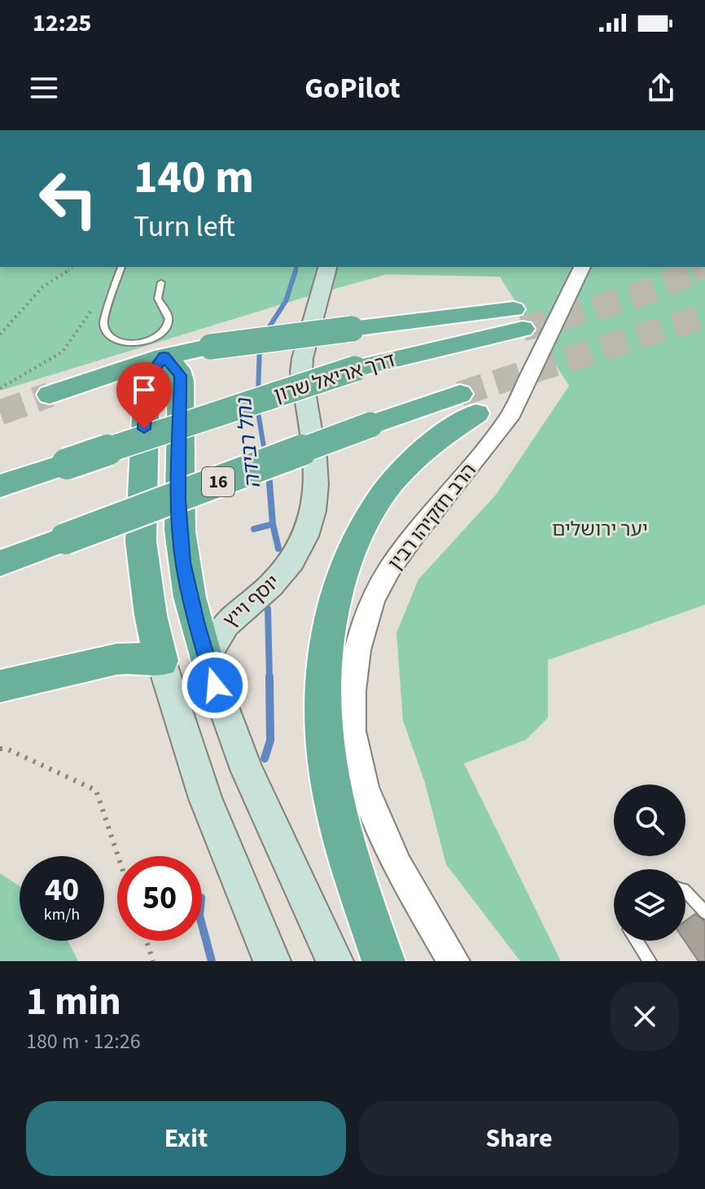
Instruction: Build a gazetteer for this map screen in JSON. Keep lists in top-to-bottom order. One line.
{"streets":{"highway":["דרך אריאל שרון","16"],"main road":["יוסף וייץ"],"street":["הרב חזקיהו רבין"]},"water":["נחל רבידה"],"parks":["יער ירושלים"],"page":{"status":"12:25","header":"GoPilot","turn":["140 m","Turn left"],"speed":"40 km/h","limit":"50","heading":["1 min","180 m · 12:26"],"buttons":["Exit","Share"]}}
